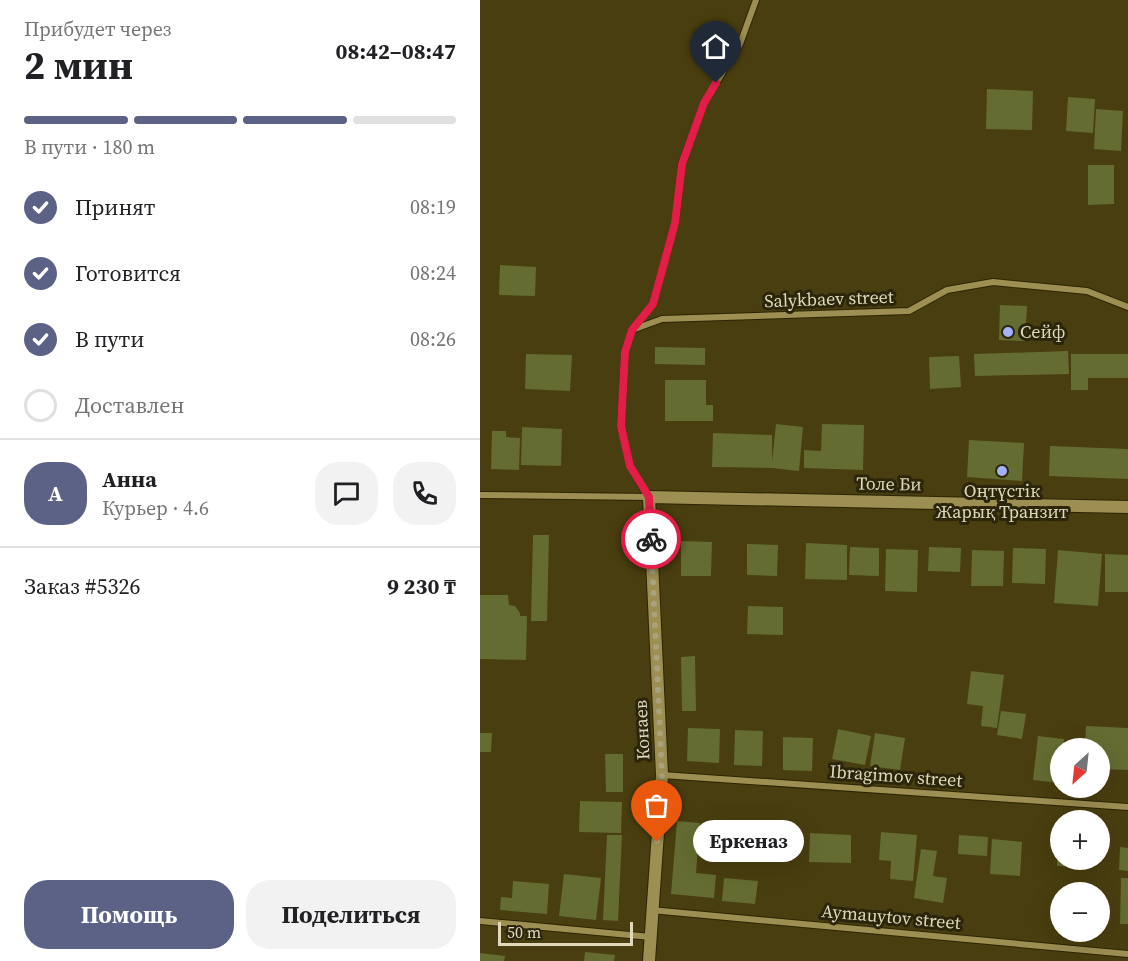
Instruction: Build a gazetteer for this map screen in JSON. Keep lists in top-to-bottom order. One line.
{"streets":{"main road":["Толе Би","Конаев"],"street":["Salykbaev street","Ibragimov street","Aymauytov street"]},"crossings":[["Толе Би","Конаев"],["Конаев","Ibragimov street"],["Конаев","Aymauytov street"]],"places":["Сейф","Оңтүстік Жарық Транзит","Еркеназ"],"scale_bar":"50 m","north":"bottom left","page":{"heading":["2 мин","Прибудет через","08:42–08:47"],"panel":["Анна","Курьер · 4.6","Заказ #5326","9 230 ₸"],"bar":"В пути · 180 m","list":[["Принят","08:19"],["Готовится","08:24"],["В пути","08:26"],"Доставлен"],"round":"А","map_buttons":["+","−"],"bubble":"Еркеназ","buttons":["Помощь","Поделиться"],"scale":"50 m"}}
